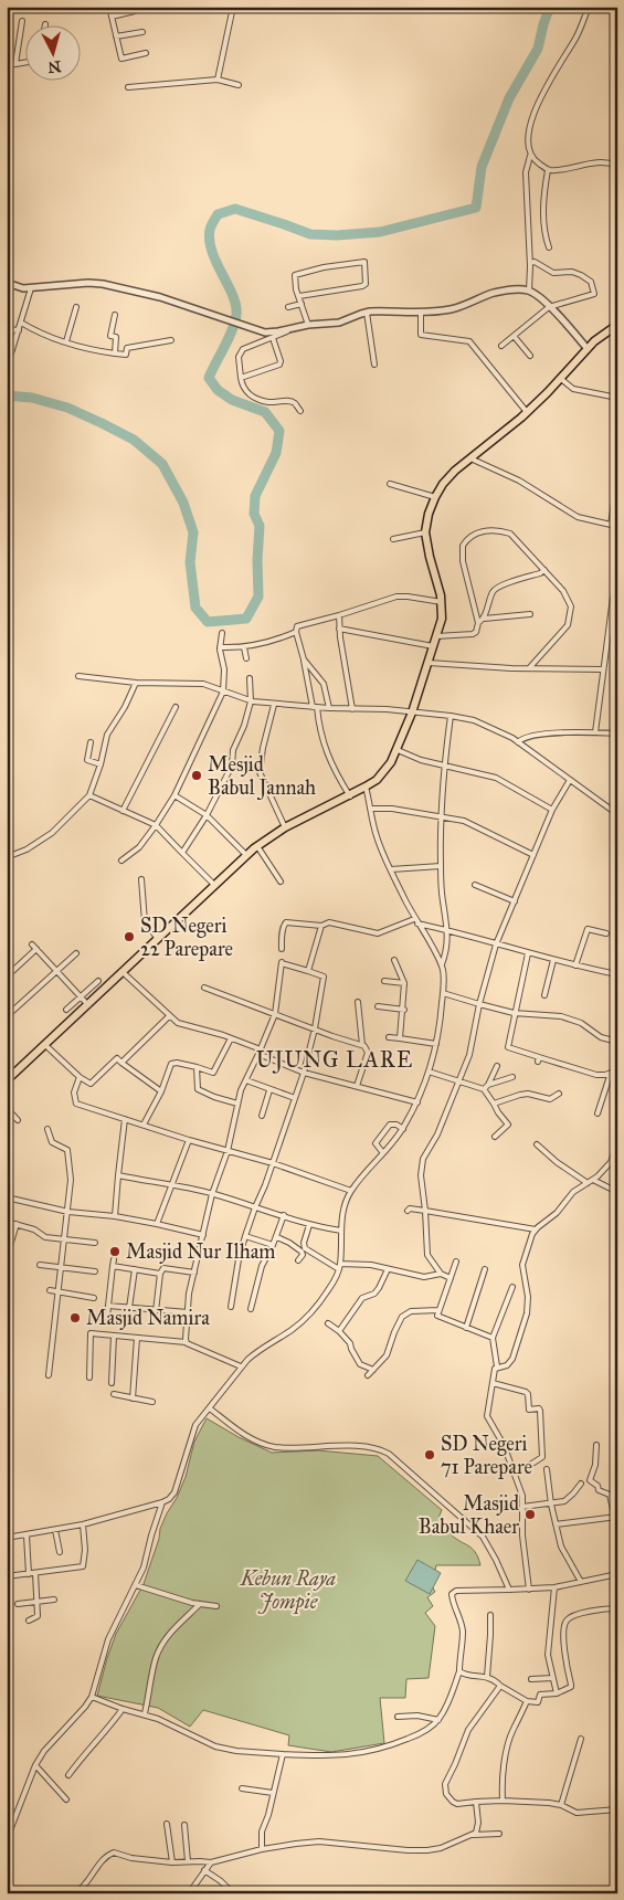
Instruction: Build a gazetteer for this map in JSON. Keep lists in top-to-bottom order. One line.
{"districts":["UJUNG LARE"],"parks":["Kebun Raya Jompie"],"places":["Mesjid Babul Jannah","SD Negeri 22 Parepare","Masjid Nur Ilham","Masjid Namira","SD Negeri 71 Parepare","Masjid Babul Khaer"],"north":"bottom"}
